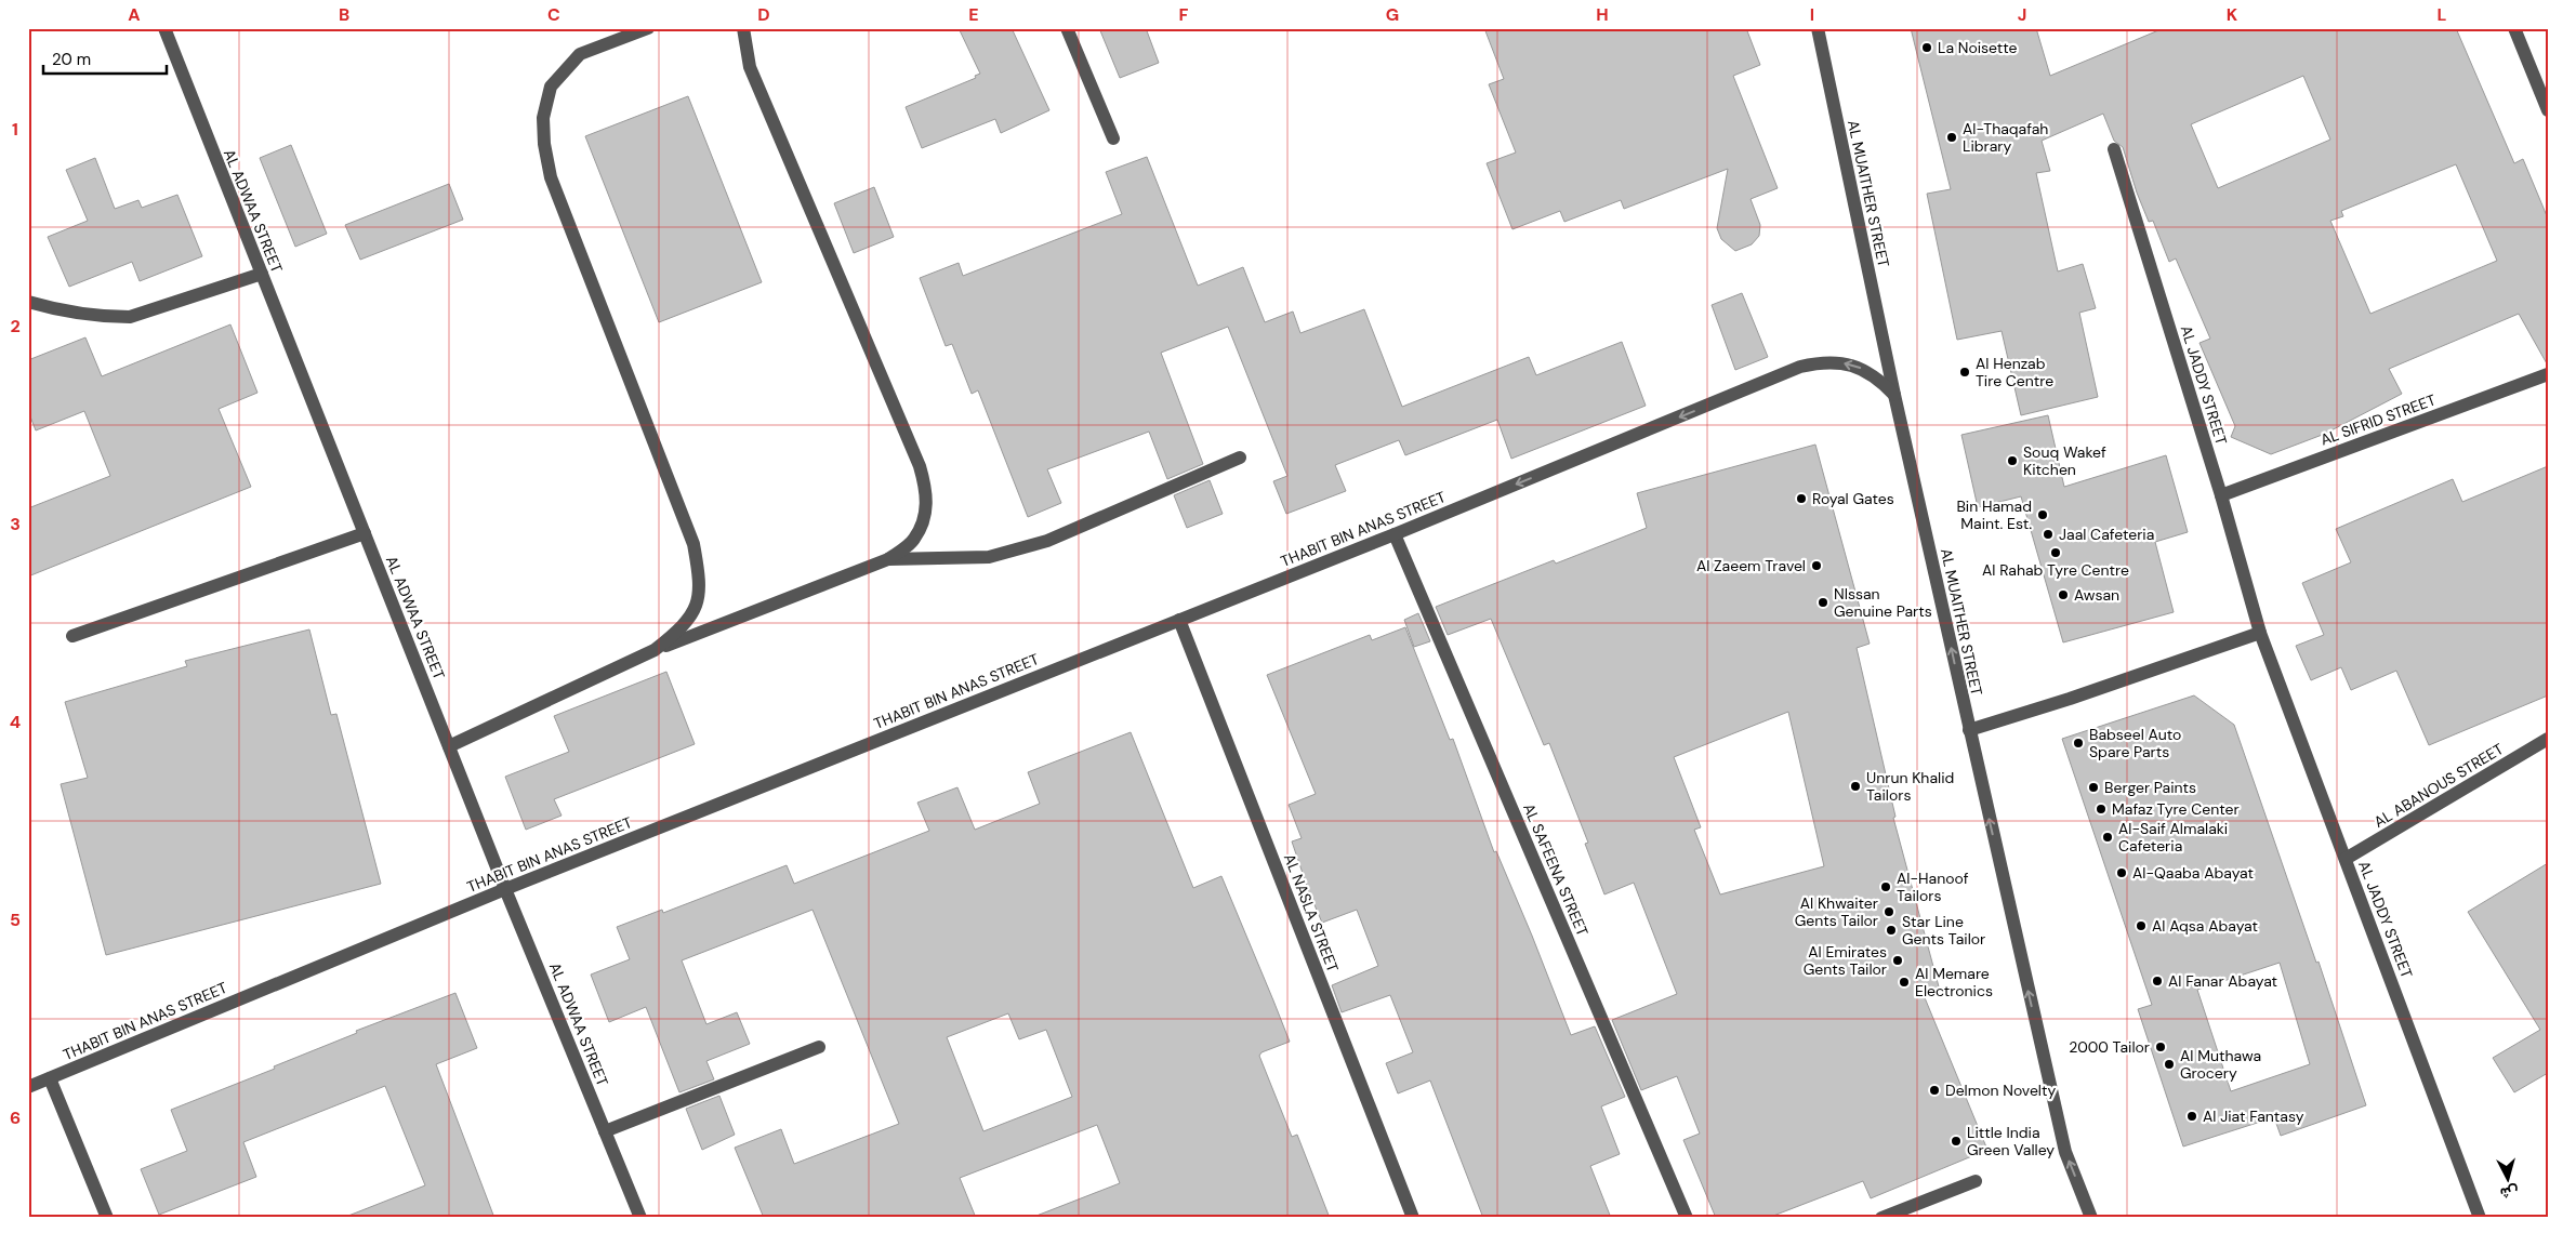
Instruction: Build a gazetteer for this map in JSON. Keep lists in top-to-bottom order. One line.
{"streets":{"street":["AL MUAITHER STREET","AL ADWAA STREET","AL JADDY STREET","AL SIFRID STREET","THABIT BIN ANAS STREET","AL ABANOUS STREET","AL SAFEENA STREET","AL NASLA STREET"]},"crossings":[["AL MUAITHER STREET","THABIT BIN ANAS STREET"],["AL ADWAA STREET","THABIT BIN ANAS STREET"],["AL JADDY STREET","AL SIFRID STREET"],["AL JADDY STREET","AL ABANOUS STREET"],["THABIT BIN ANAS STREET","AL SAFEENA STREET"],["THABIT BIN ANAS STREET","AL NASLA STREET"]],"one_way":["AL MUAITHER STREET"],"places":["La Noisette","Al-Thaqafah Library","Al Henzab Tire Centre","Souq Wakef Kitchen","Royal Gates","Bin Hamad Maint. Est.","Jaal Cafeteria","Al Rahab Tyre Centre","Al Zaeem Travel","Awsan","NIssan Genuine Parts","Babseel Auto Spare Parts","Unrun Khalid Tailors","Berger Paints","Mafaz Tyre Center","Al-Saif Almalaki Cafeteria","Al-Qaaba Abayat","Al-Hanoof Tailors","Al Khwaiter Gents Tailor","Al Aqsa Abayat","Star Line Gents Tailor","Al Emirates Gents Tailor","Al Fanar Abayat","Al Memare Electronics","2000 Tailor","Al Muthawa Grocery","Delmon Novelty","Al Jiat Fantasy","Little India Green Valley"],"scale_bar":"20 m","north":"bottom","grid":{"columns":["A","B","C","D","E","F","G","H","I","J","K","L"],"rows":["1","2","3","4","5","6"]}}
